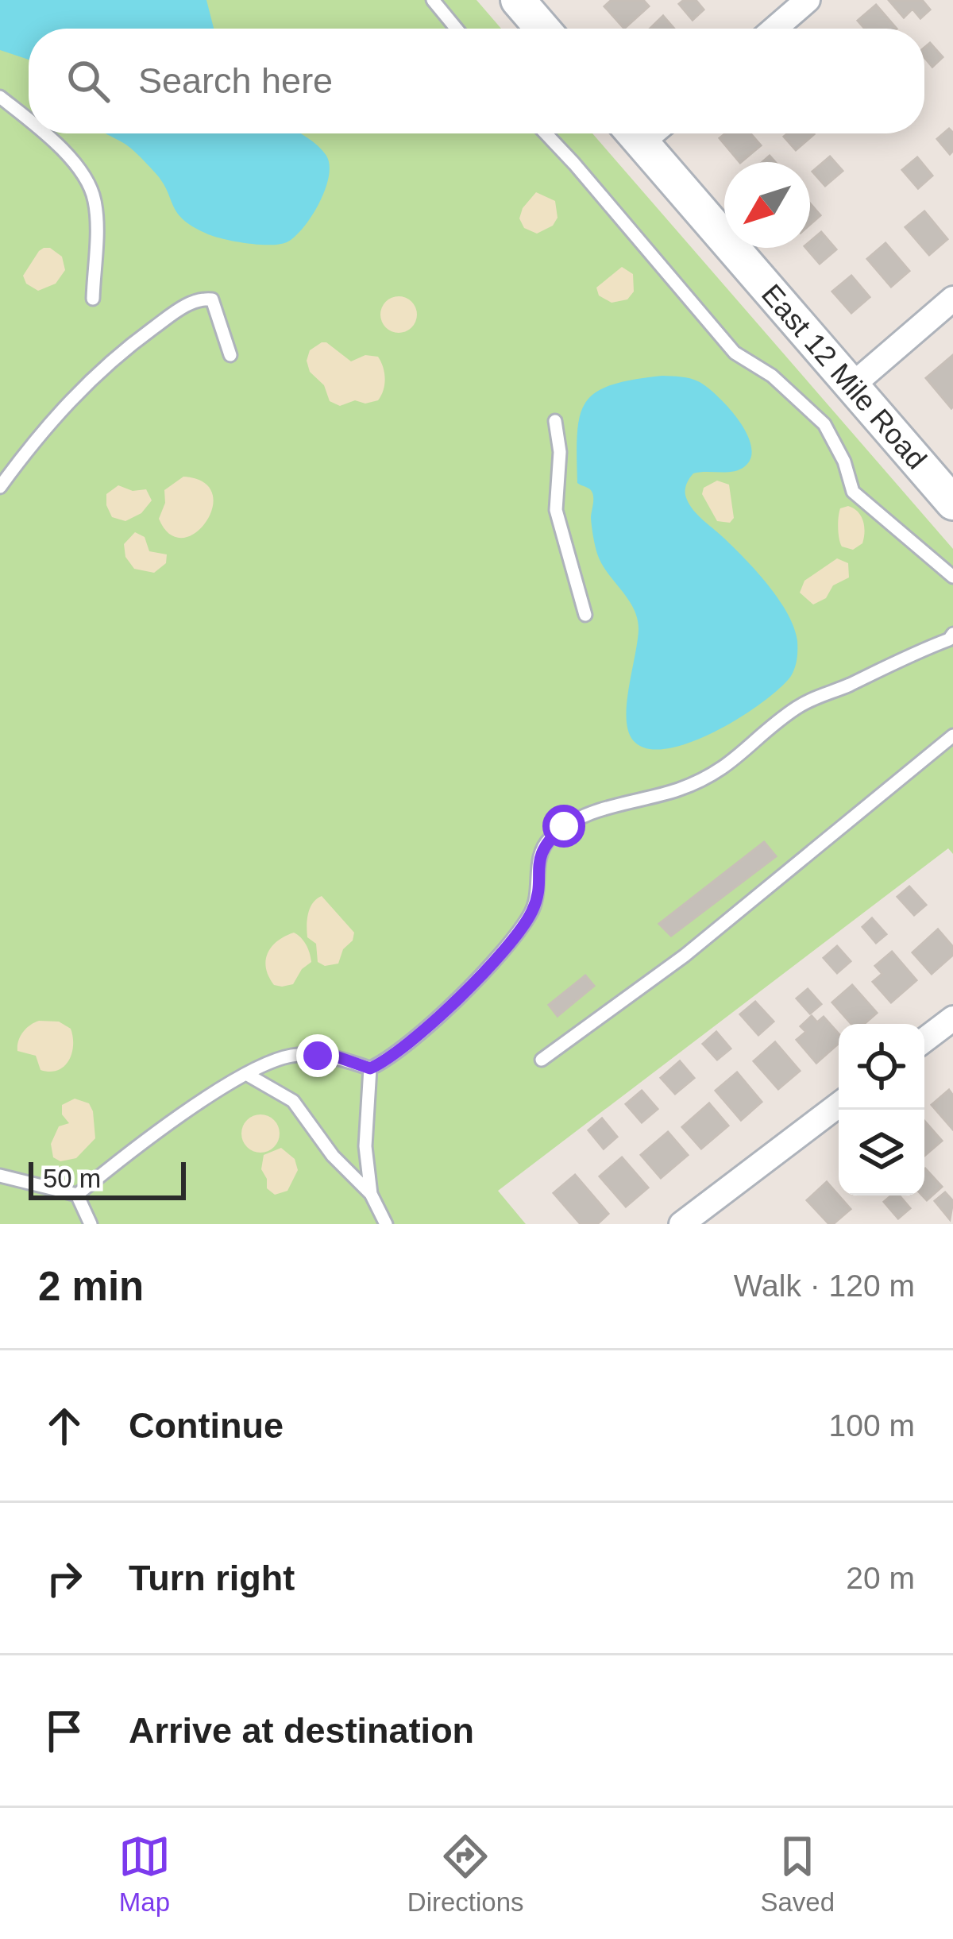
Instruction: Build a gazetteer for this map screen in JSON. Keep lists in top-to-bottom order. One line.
{"streets":{"main road":["East 12 Mile Road"]},"scale_bar":"50 m","north":"bottom left","page":{"search":"Search here","scale":"50 m","heading":["2 min","Walk · 120 m"],"list":[["Continue","100 m"],["Turn right","20 m"],"Arrive at destination"],"nav":["Map","Directions","Saved"]}}
